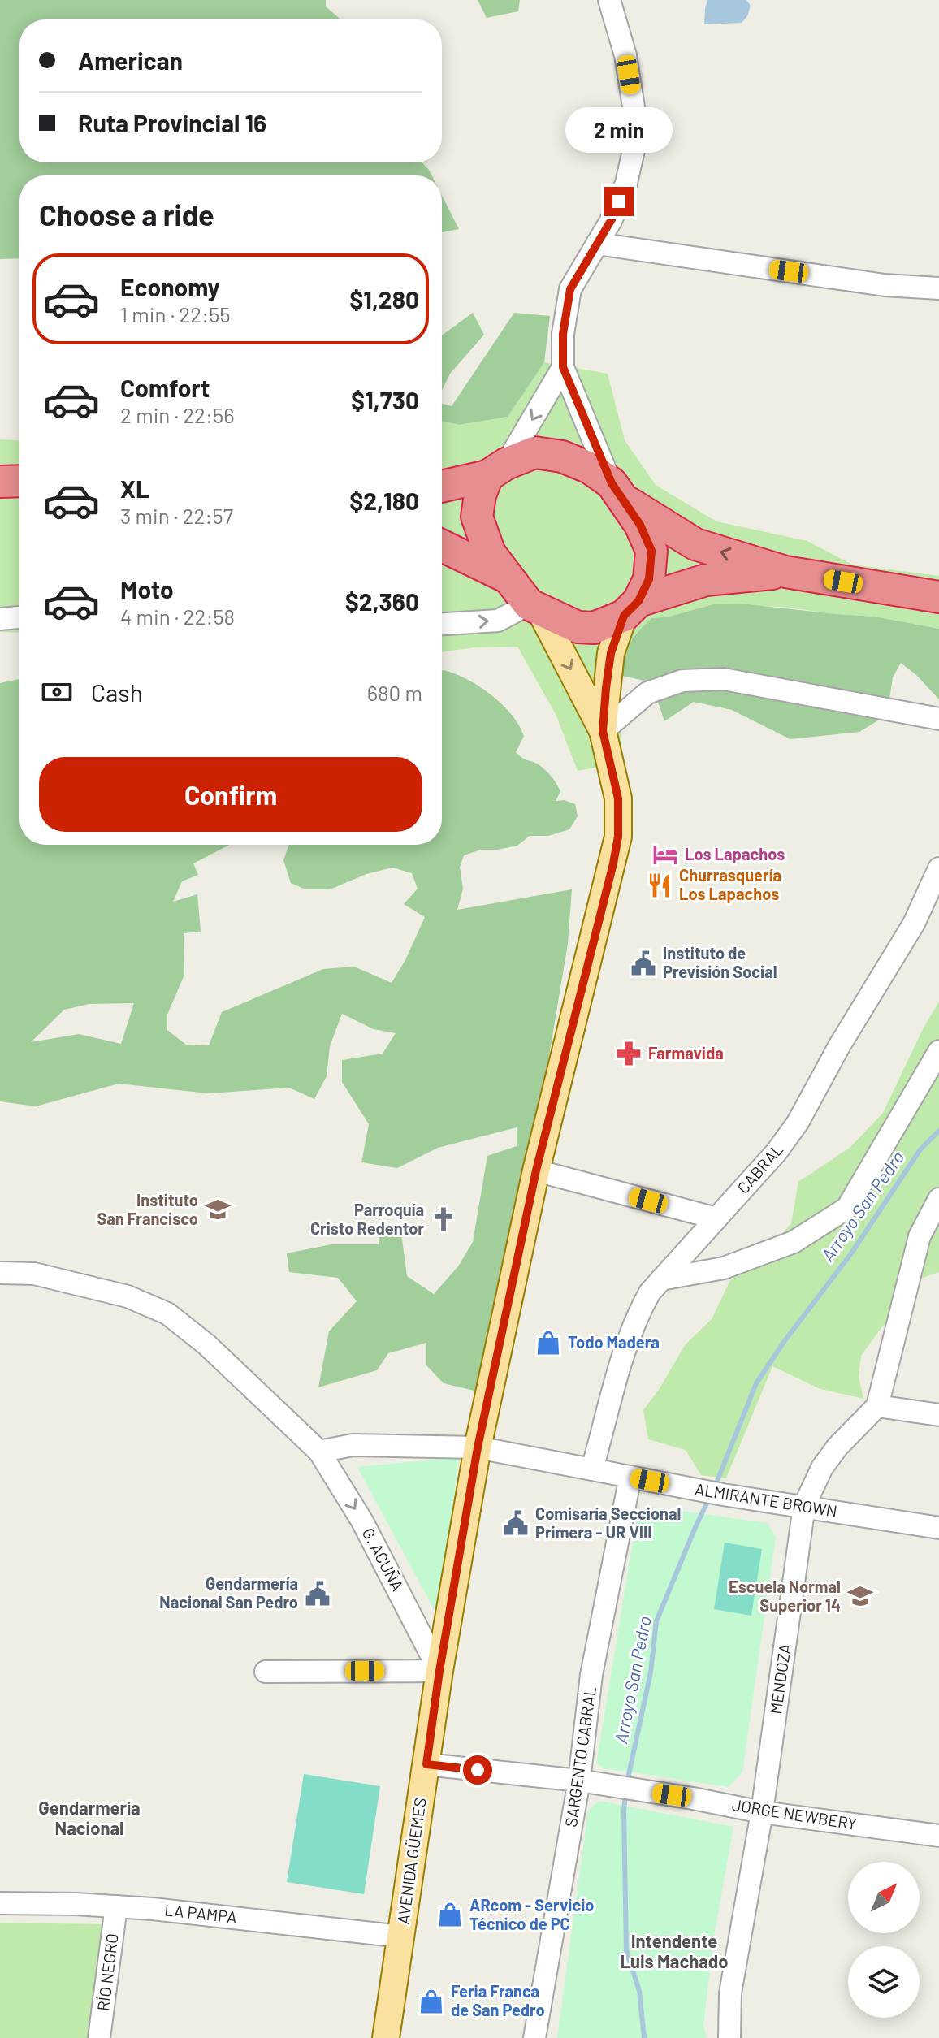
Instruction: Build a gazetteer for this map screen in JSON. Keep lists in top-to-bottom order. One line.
{"streets":{"main road":["AVENIDA GÜEMES"],"street":["CABRAL","ALMIRANTE BROWN","G. ACUÑA","MENDOZA","SARGENTO CABRAL","JORGE NEWBERY","LA PAMPA","RÍO NEGRO"]},"crossings":[["CABRAL","ALMIRANTE BROWN"],["ALMIRANTE BROWN","G. ACUÑA"],["ALMIRANTE BROWN","MENDOZA"],["ALMIRANTE BROWN","SARGENTO CABRAL"],["ALMIRANTE BROWN","AVENIDA GÜEMES"],["G. ACUÑA","AVENIDA GÜEMES"],["MENDOZA","JORGE NEWBERY"],["SARGENTO CABRAL","JORGE NEWBERY"],["AVENIDA GÜEMES","LA PAMPA"],["LA PAMPA","RÍO NEGRO"]],"one_way":["G. ACUÑA"],"districts":["Gendarmería Nacional","Intendente Luis Machado"],"water":["Arroyo San Pedro"],"places":{"hotel":["Los Lapachos"],"restaurant":["Churrasquería Los Lapachos"],"public building":["Instituto de Previsión Social","Comisaría Seccional Primera - UR VIII","Gendarmería Nacional San Pedro"],"pharmacy":["Farmavida"],"school or university":["Instituto San Francisco","Escuela Normal Superior 14"],"church":["Parroquía Cristo Redentor"],"shop":["Todo Madera","ARcom - Servicio Técnico de PC","Feria Franca de San Pedro"]},"north":"top right","page":{"banner":["American","Ruta Provincial 16"],"bubble":"2 min","heading":"Choose a ride","list":[{"name":"Economy","note":"1 min · 22:55","value":"$1,280"},{"name":"Comfort","note":"2 min · 22:56","value":"$1,730"},{"name":"XL","note":"3 min · 22:57","value":"$2,180"},{"name":"Moto","note":"4 min · 22:58","value":"$2,360"}],"pay":["Cash","680 m"],"buttons":"Confirm"}}
